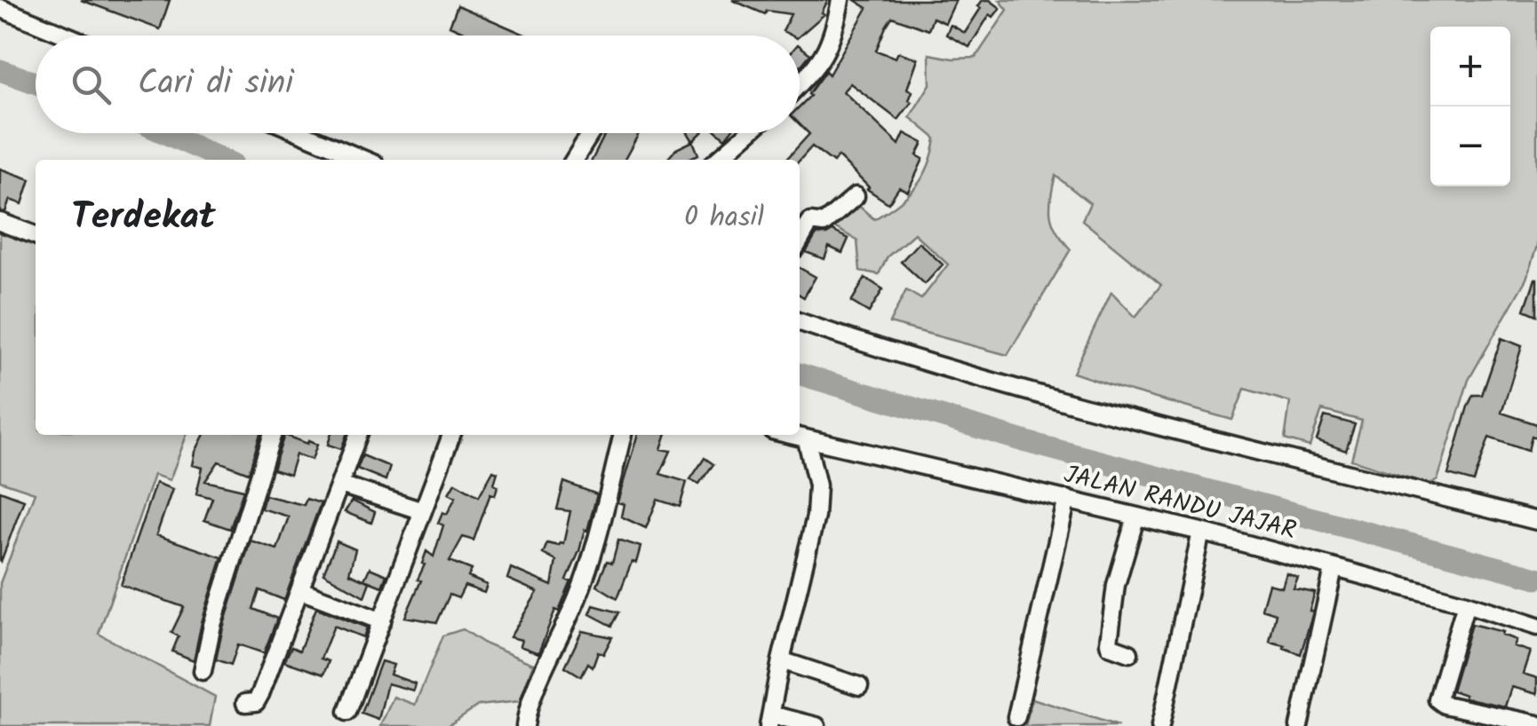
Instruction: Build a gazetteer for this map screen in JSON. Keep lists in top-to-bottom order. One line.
{"streets":{"street":["JALAN RANDU JAJAR"]},"page":{"map_buttons":["+","−"],"search":"Cari di sini","heading":["Terdekat","0 hasil"]}}
